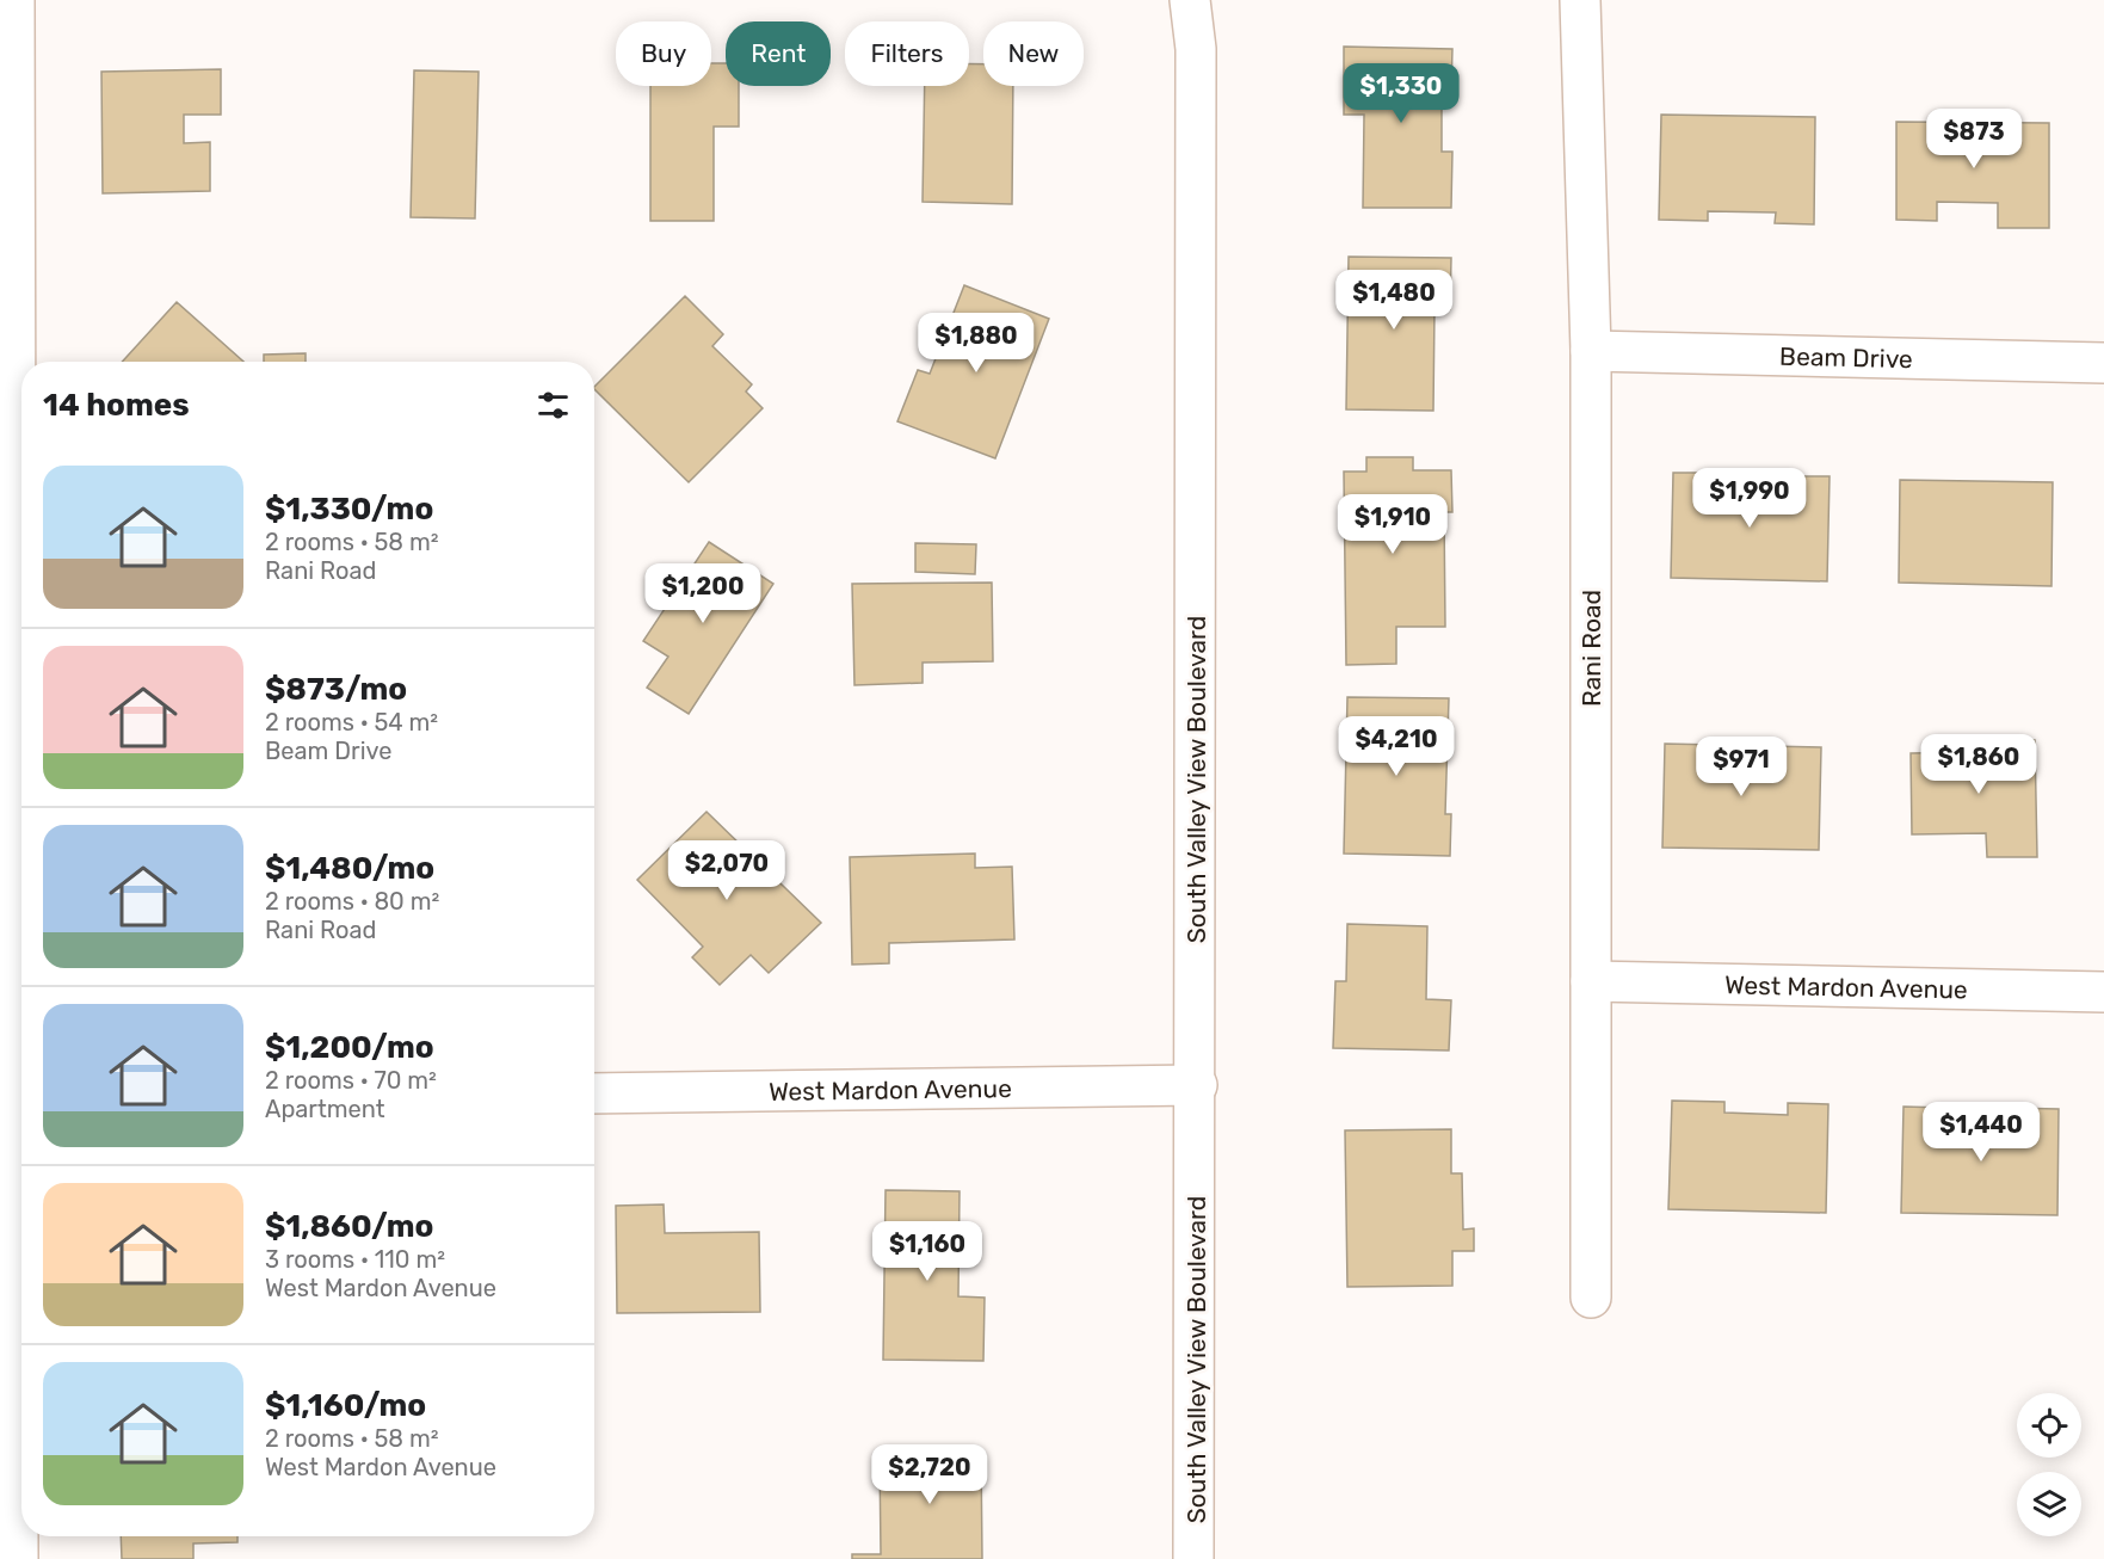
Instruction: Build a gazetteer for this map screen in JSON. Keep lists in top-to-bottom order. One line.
{"streets":{"street":["Beam Drive","Rani Road","South Valley View Boulevard","West Mardon Avenue"]},"crossings":[["Beam Drive","Rani Road"],["Rani Road","West Mardon Avenue"],["South Valley View Boulevard","West Mardon Avenue"]],"page":{"chip":["Buy","Rent","Filters","New"],"price":["$1,330","$873","$1,480","$1,880","$1,990","$1,910","$1,200","$4,210","$1,860","$971","$2,070","$1,440","$1,160","$2,720"],"heading":"14 homes","list":[{"name":"$1,330/mo","note":"2 rooms · 58 m² · Rani Road"},{"name":"$873/mo","note":"2 rooms · 54 m² · Beam Drive"},{"name":"$1,480/mo","note":"2 rooms · 80 m² · Rani Road"},{"name":"$1,200/mo","note":"2 rooms · 70 m² · Apartment"},{"name":"$1,860/mo","note":"3 rooms · 110 m² · West Mardon Avenue"},{"name":"$1,160/mo","note":"2 rooms · 58 m² · West Mardon Avenue"}]}}
